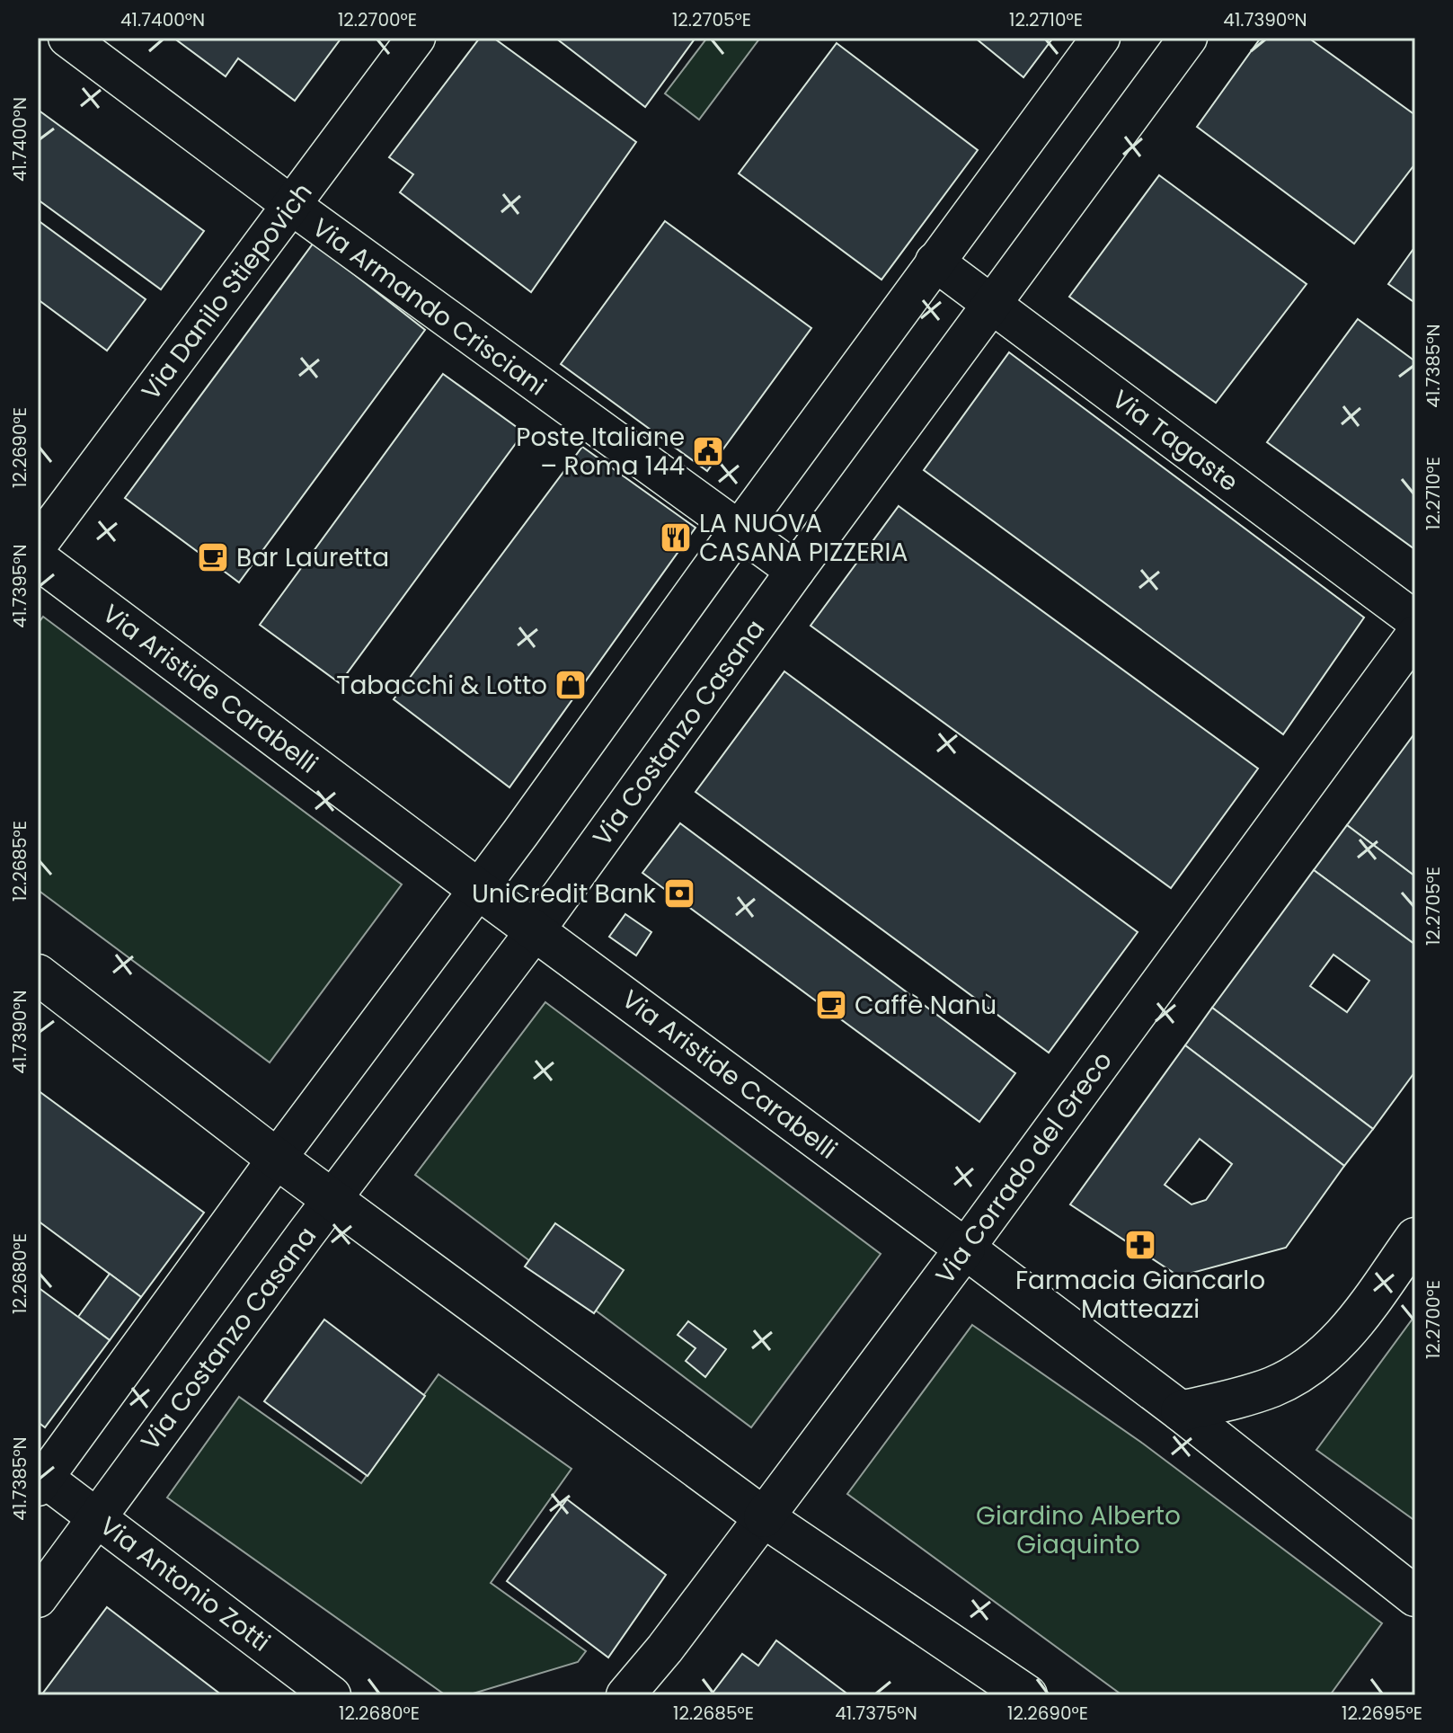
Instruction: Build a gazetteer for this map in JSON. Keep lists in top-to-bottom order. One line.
{"streets":{"street":["Via Danilo Stiepovich","Via Armando Crisciani","Via Tagaste","Via Aristide Carabelli","Via Costanzo Casana","Via Corrado del Greco","Via Antonio Zotti"]},"crossings":[["Via Danilo Stiepovich","Via Armando Crisciani"],["Via Armando Crisciani","Via Costanzo Casana"],["Via Tagaste","Via Costanzo Casana"],["Via Aristide Carabelli","Via Costanzo Casana"],["Via Aristide Carabelli","Via Corrado del Greco"],["Via Costanzo Casana","Via Antonio Zotti"]],"parks":["Giardino Alberto Giaquinto"],"places":{"public building":["Poste Italiane – Roma 144"],"restaurant":["LA NUOVA CASANA PIZZERIA"],"cafe":["Bar Lauretta","Caffè Nanù"],"shop":["Tabacchi & Lotto"],"bank":["UniCredit Bank"],"pharmacy":["Farmacia Giancarlo Matteazzi"]},"coordinates":["41.7400°N","12.2700°E","12.2705°E","12.2710°E","41.7390°N","41.7385°N","12.2690°E","41.7395°N","12.2685°E","12.2680°E","41.7375°N","12.2695°E"]}
